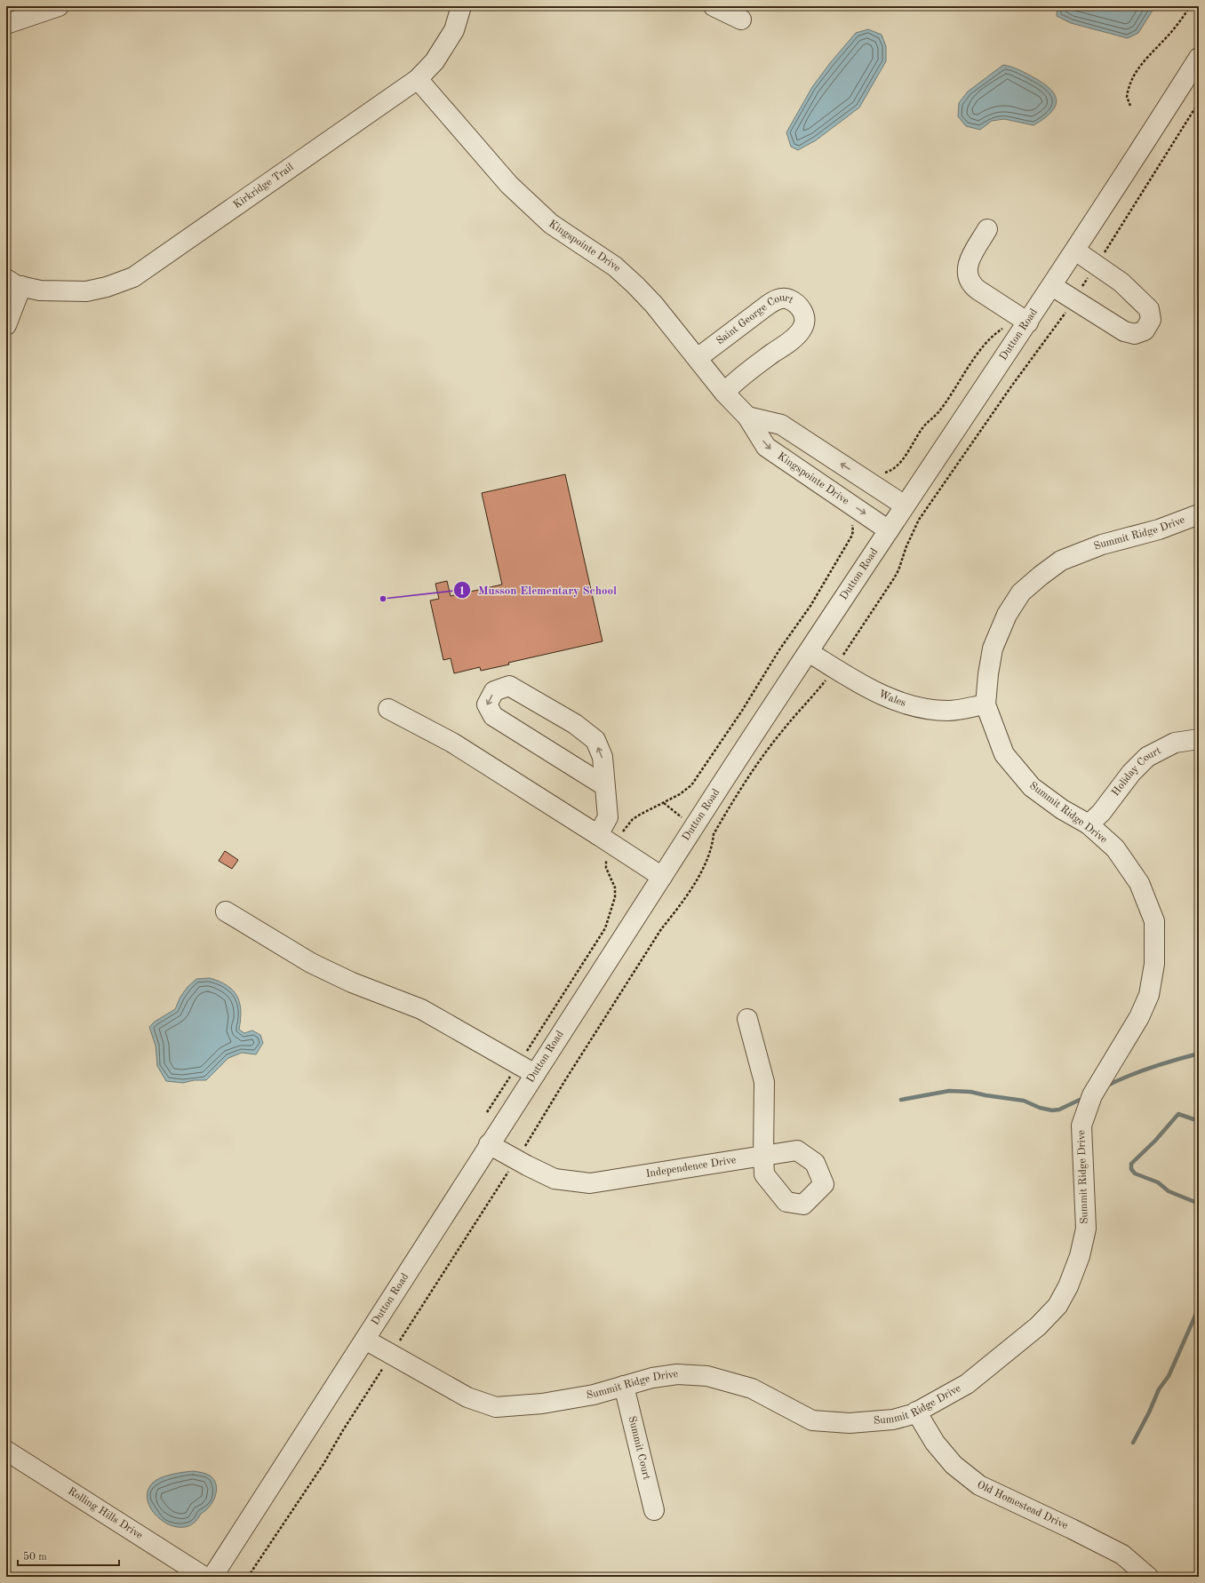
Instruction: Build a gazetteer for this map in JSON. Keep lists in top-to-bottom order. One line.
{"streets":{"street":["Kirkridge Trail","Kingspointe Drive","Saint George Court","Dutton Road","Summit Ridge Drive","Wales","Holiday Court","Independence Drive","Summit Court","Old Homestead Drive","Rolling Hills Drive"]},"crossings":[["Kirkridge Trail","Kingspointe Drive"],["Kingspointe Drive","Saint George Court"],["Kingspointe Drive","Dutton Road"],["Dutton Road","Summit Ridge Drive"],["Dutton Road","Wales"],["Dutton Road","Independence Drive"],["Summit Ridge Drive","Wales"],["Summit Ridge Drive","Holiday Court"],["Summit Ridge Drive","Summit Court"],["Summit Ridge Drive","Old Homestead Drive"]],"places":["Musson Elementary School"],"scale_bar":"50 m"}
